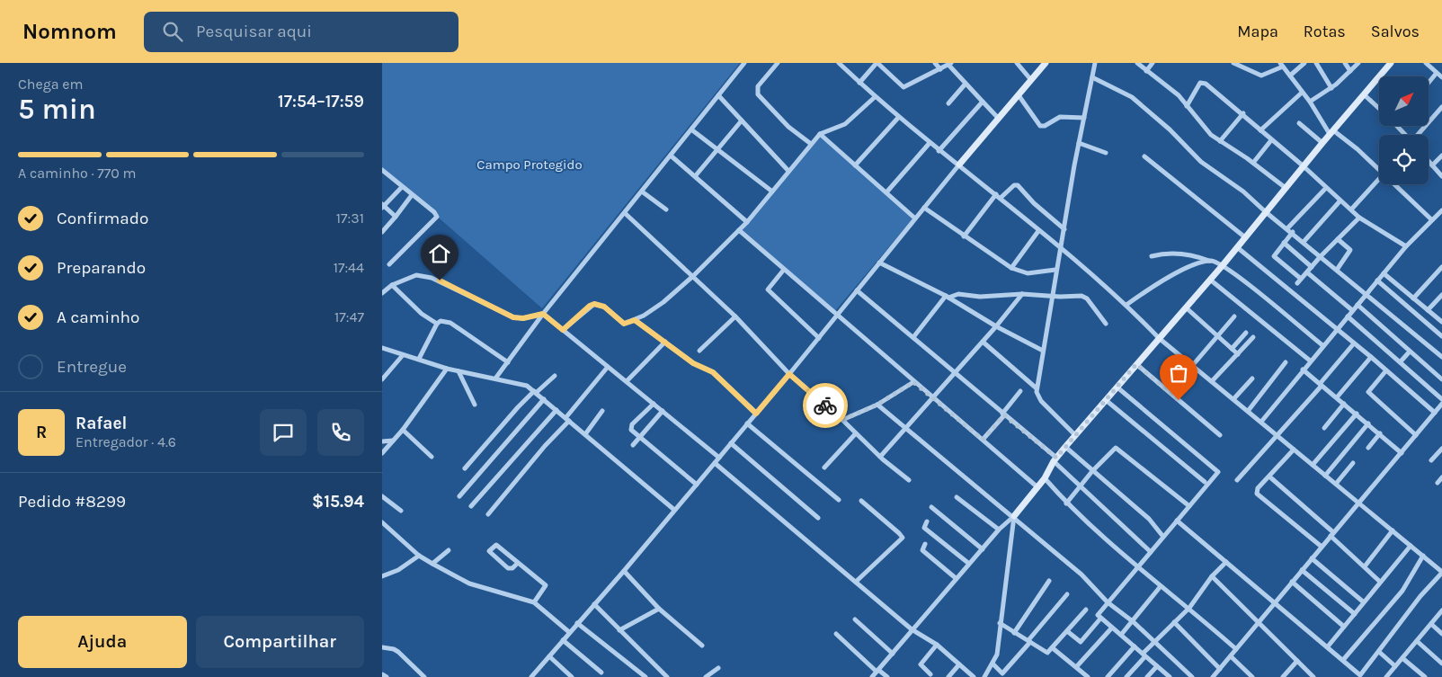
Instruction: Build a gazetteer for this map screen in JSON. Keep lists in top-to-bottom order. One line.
{"parks":["Campo Protegido"],"north":"top right","page":{"header":"Nomnom","search":"Pesquisar aqui","nav":["Mapa","Rotas","Salvos"],"heading":["5 min","Chega em","17:54–17:59"],"panel":["Rafael","Entregador · 4.6","Pedido #8299","$15.94"],"bar":"A caminho · 770 m","list":[["Confirmado","17:31"],["Preparando","17:44"],["A caminho","17:47"],"Entregue"],"round":"R","buttons":["Ajuda","Compartilhar"]}}
